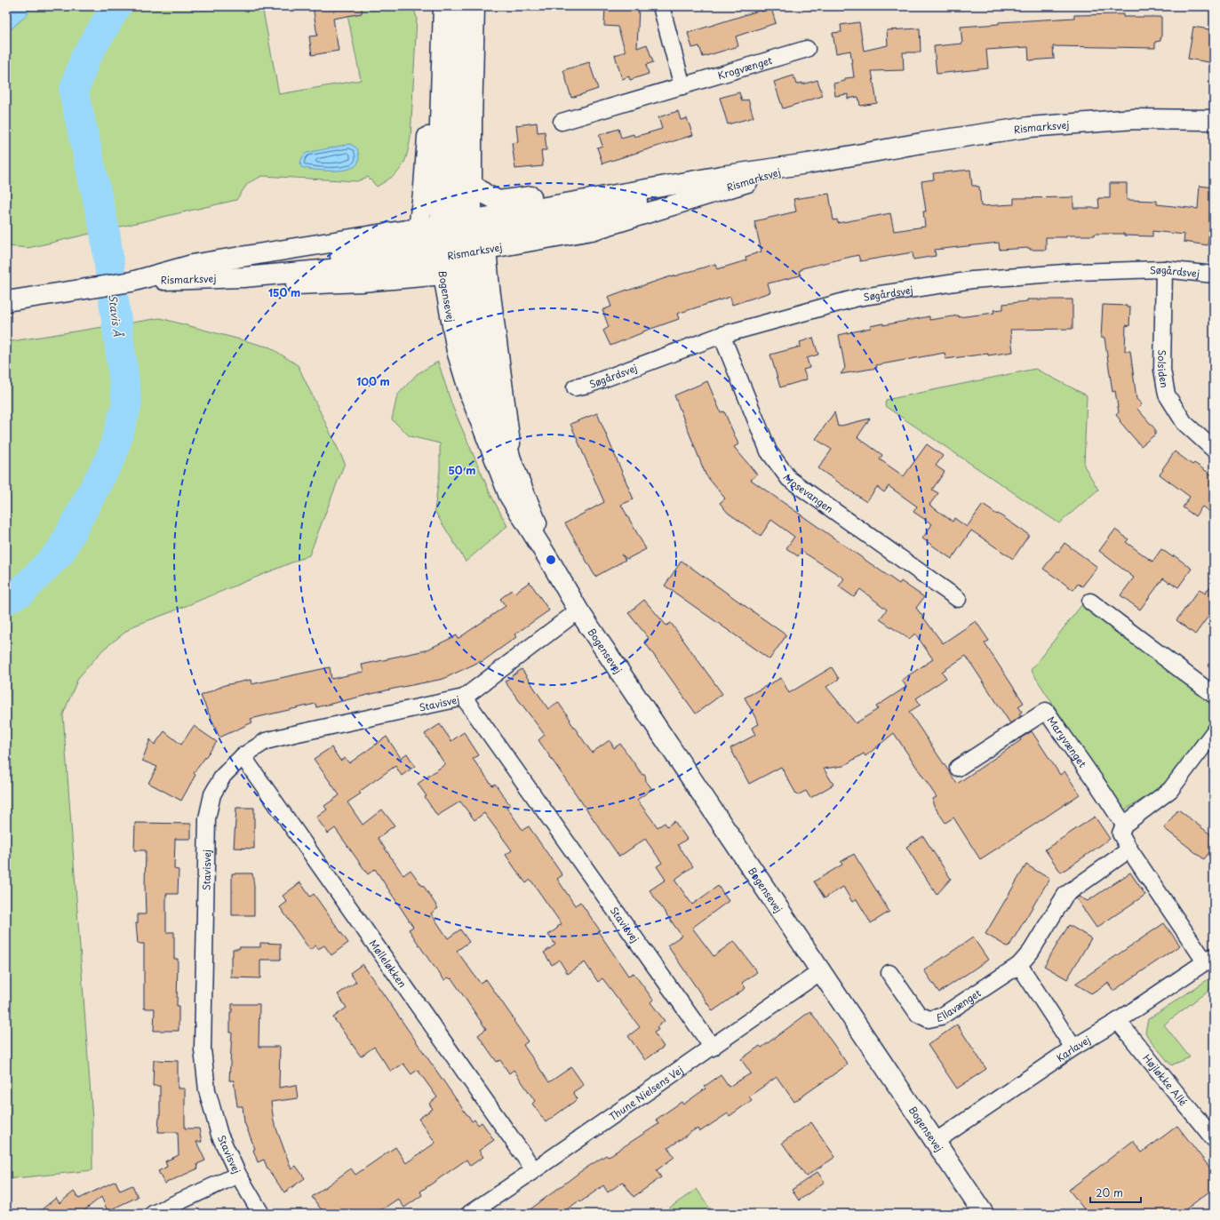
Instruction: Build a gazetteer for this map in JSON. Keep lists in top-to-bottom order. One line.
{"streets":{"main road":["Rismarksvej","Bogensevej"],"street":["Krogvænget","Søgårdsvej","Solsiden","Mosevangen","Stavisvej","Maryvænget","Mølleløkken","Ellavænget","Karlavej","Højløkke Allé","Thune Nielsens Vej"]},"crossings":[["Rismarksvej","Bogensevej"],["Søgårdsvej","Solsiden"],["Søgårdsvej","Mosevangen"],["Bogensevej","Stavisvej"],["Bogensevej","Karlavej"],["Bogensevej","Thune Nielsens Vej"],["Stavisvej","Mølleløkken"],["Stavisvej","Thune Nielsens Vej"],["Mølleløkken","Thune Nielsens Vej"],["Karlavej","Højløkke Allé"]],"water":["Stavis Å"],"scale_bar":"20 m","rings":["150 m","100 m","50 m"]}
